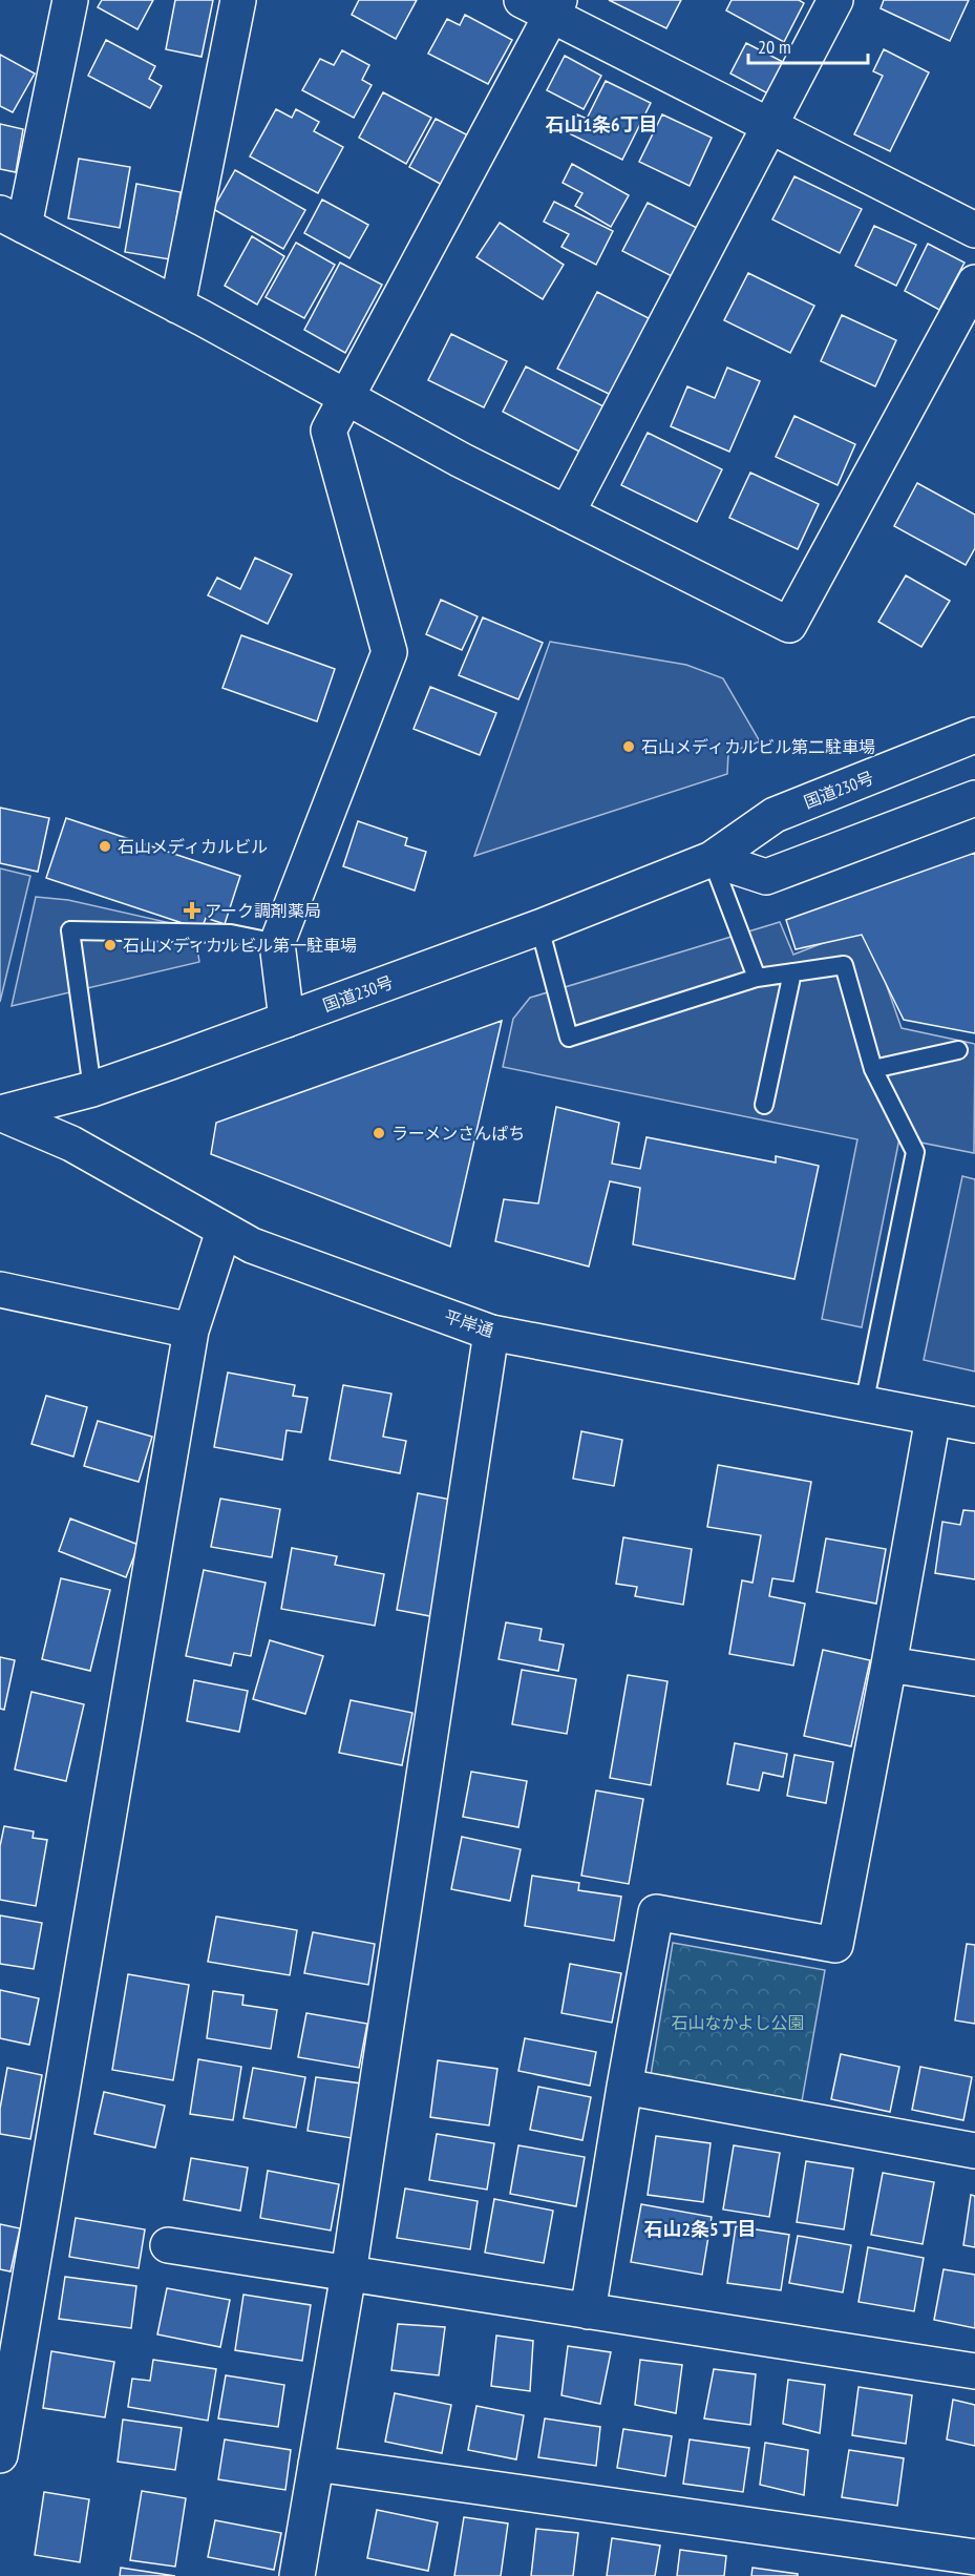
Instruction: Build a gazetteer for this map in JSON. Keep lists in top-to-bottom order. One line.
{"streets":{"main road":["国道230号","平岸通"]},"crossings":[["国道230号","平岸通"]],"districts":["石山1条6丁目","石山2条5丁目"],"parks":["石山なかよし公園"],"places":{"other":["石山メディカルビル第二駐車場","石山メディカルビル","石山メディカルビル第一駐車場","ラーメンさんぱち"],"health":["アーク調剤薬局"]},"scale_bar":"20 m"}
